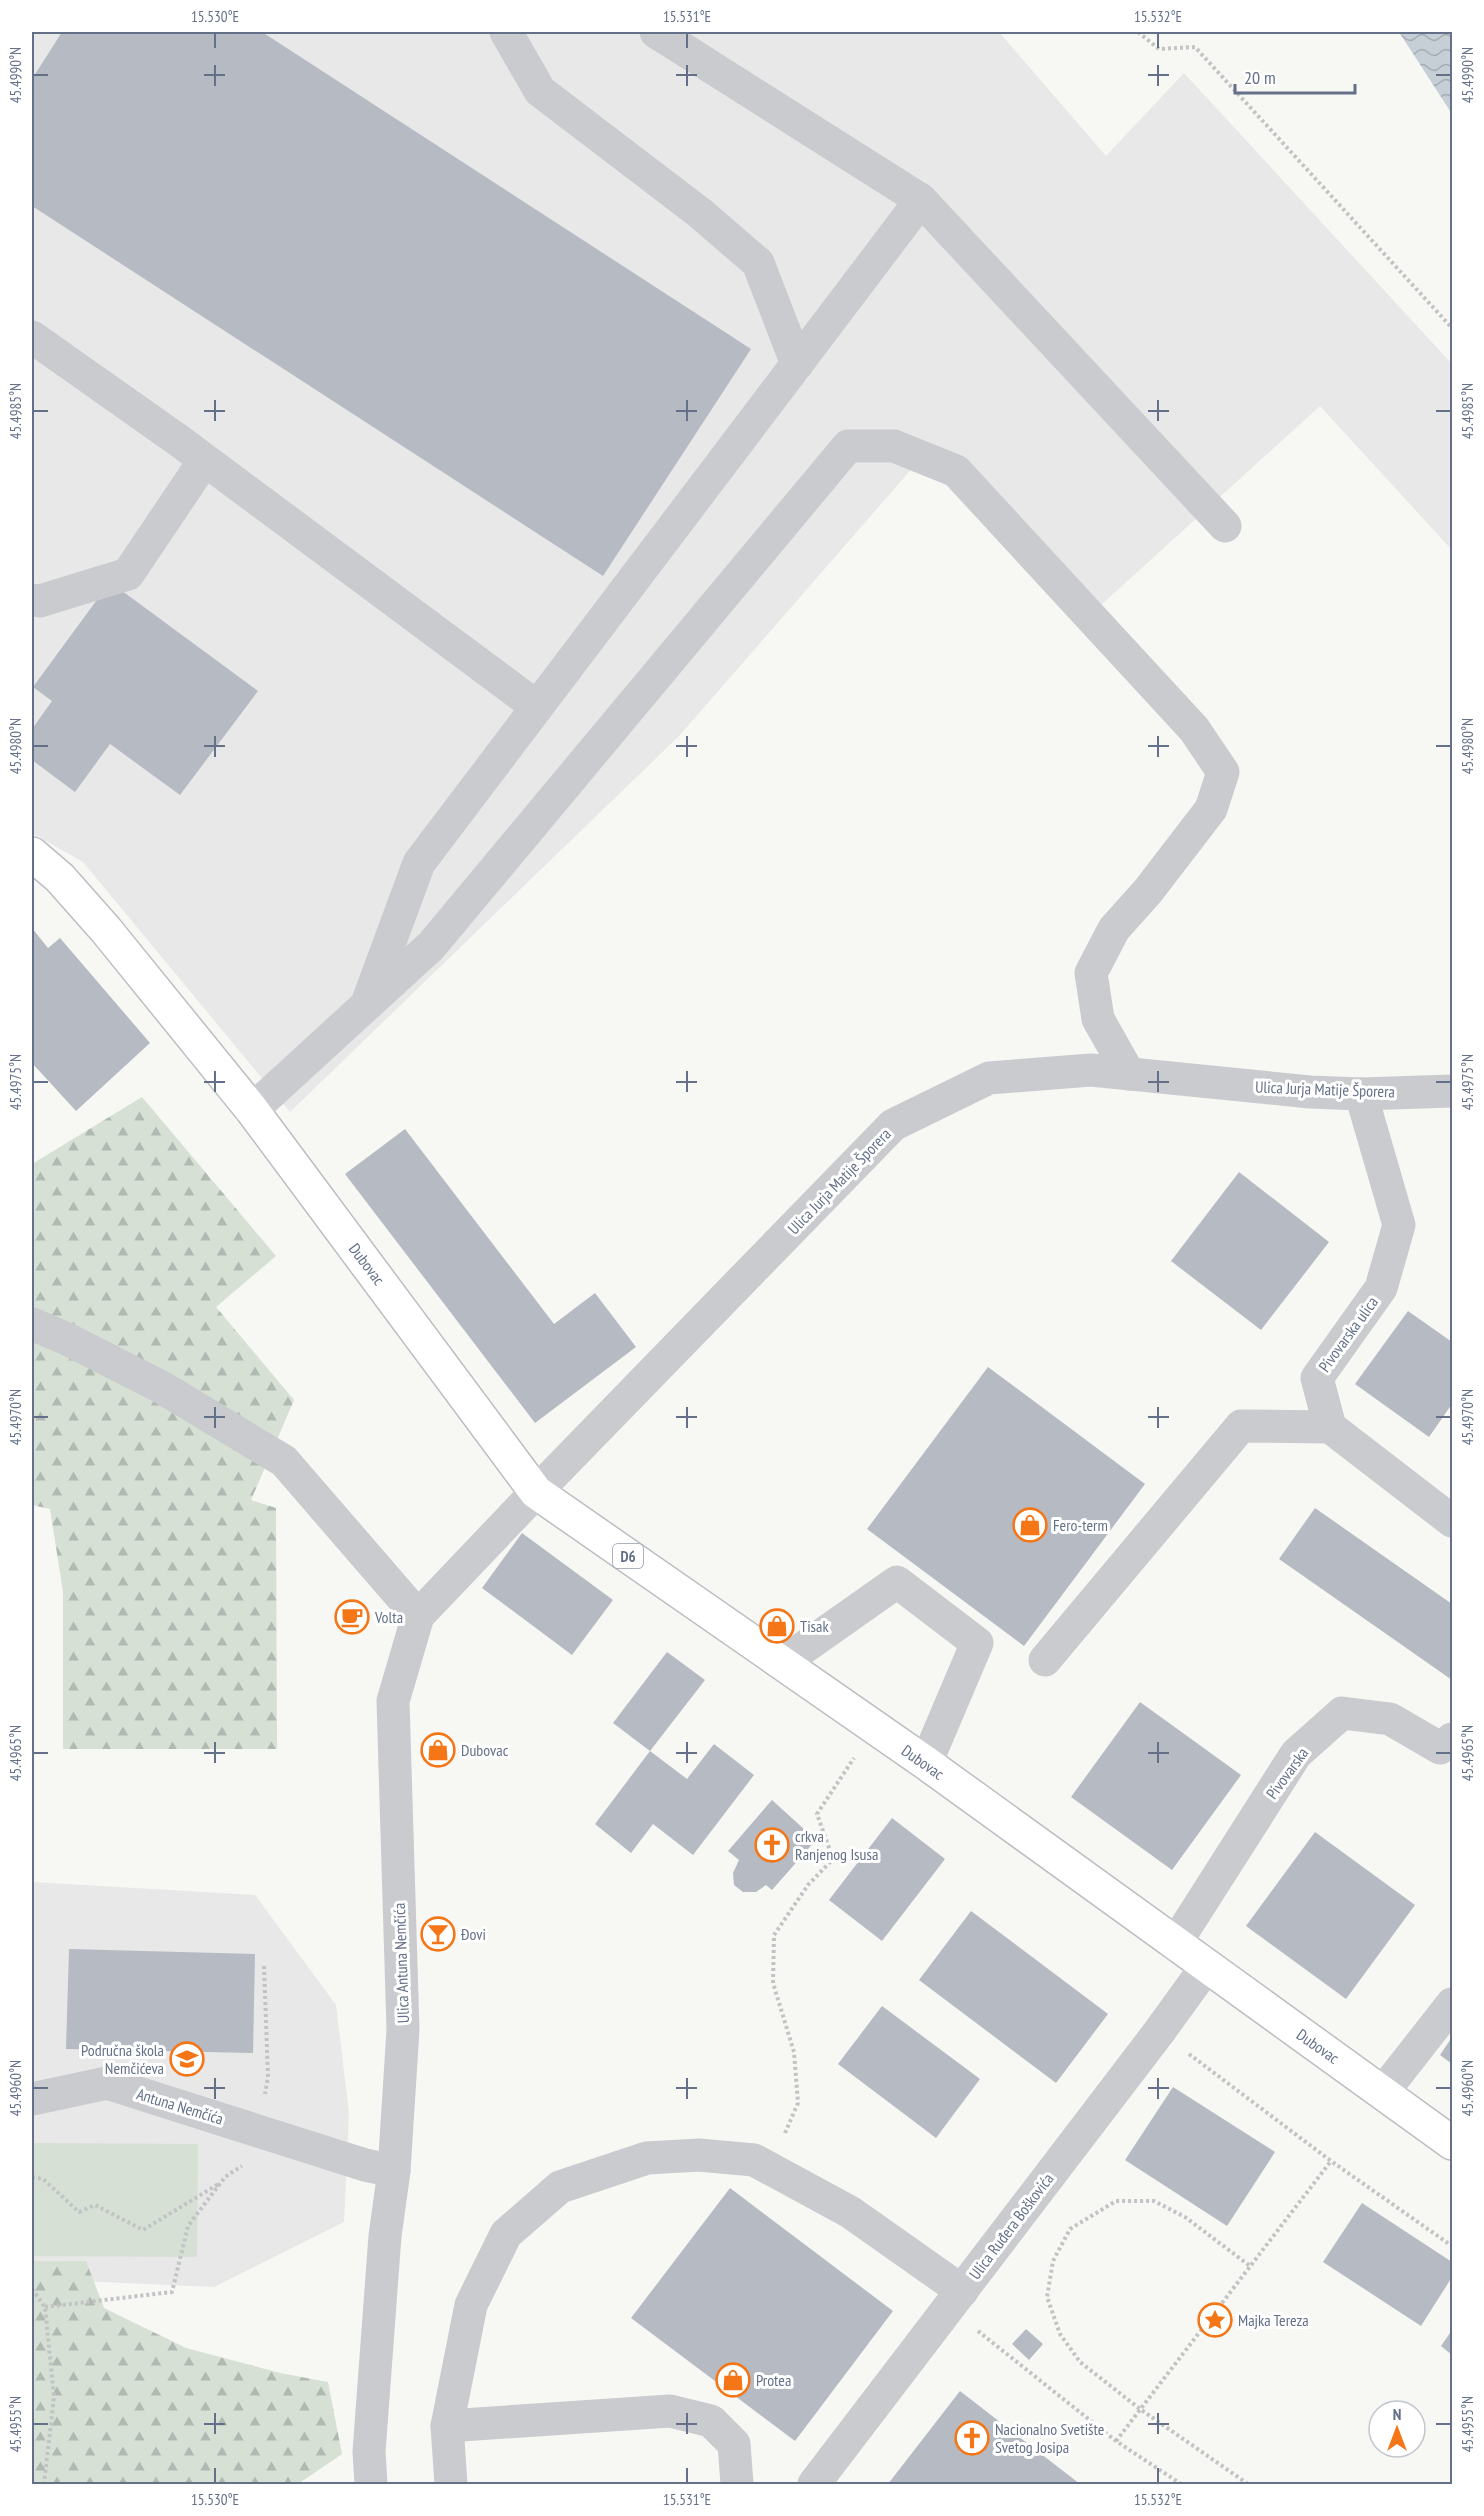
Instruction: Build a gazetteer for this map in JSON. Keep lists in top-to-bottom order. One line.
{"streets":{"main road":["Dubovac","D6"],"street":["Ulica Jurja Matije Šporera","Pivovarska ulica","Pivovarska","Ulica Antuna Nemčića","Antuna Nemčića","Ulica Ruđera Boškovića"]},"crossings":[["Ulica Jurja Matije Šporera","Dubovac"],["Ulica Jurja Matije Šporera","Pivovarska ulica"],["Ulica Jurja Matije Šporera","Ulica Antuna Nemčića"],["Dubovac","D6"],["Dubovac","Pivovarska"],["Dubovac","Ulica Antuna Nemčića"],["Dubovac","Ulica Ruđera Boškovića"],["Ulica Antuna Nemčića","Antuna Nemčića"]],"places":{"shop":["Fero-term","Tisak","Dubovac","Protea"],"cafe":["Volta"],"church":["crkva Ranjenog Isusa","Nacionalno Svetište Svetog Josipa"],"bar":["Đovi"],"school or university":["Područna škola Nemčićeva"],"place":["Majka Tereza"]},"scale_bar":"20 m","north":"top","coordinates":["15.530°E","15.531°E","15.532°E","45.4990°N","45.4985°N","45.4980°N","45.4975°N","45.4970°N","45.4965°N","45.4960°N","45.4955°N"]}
